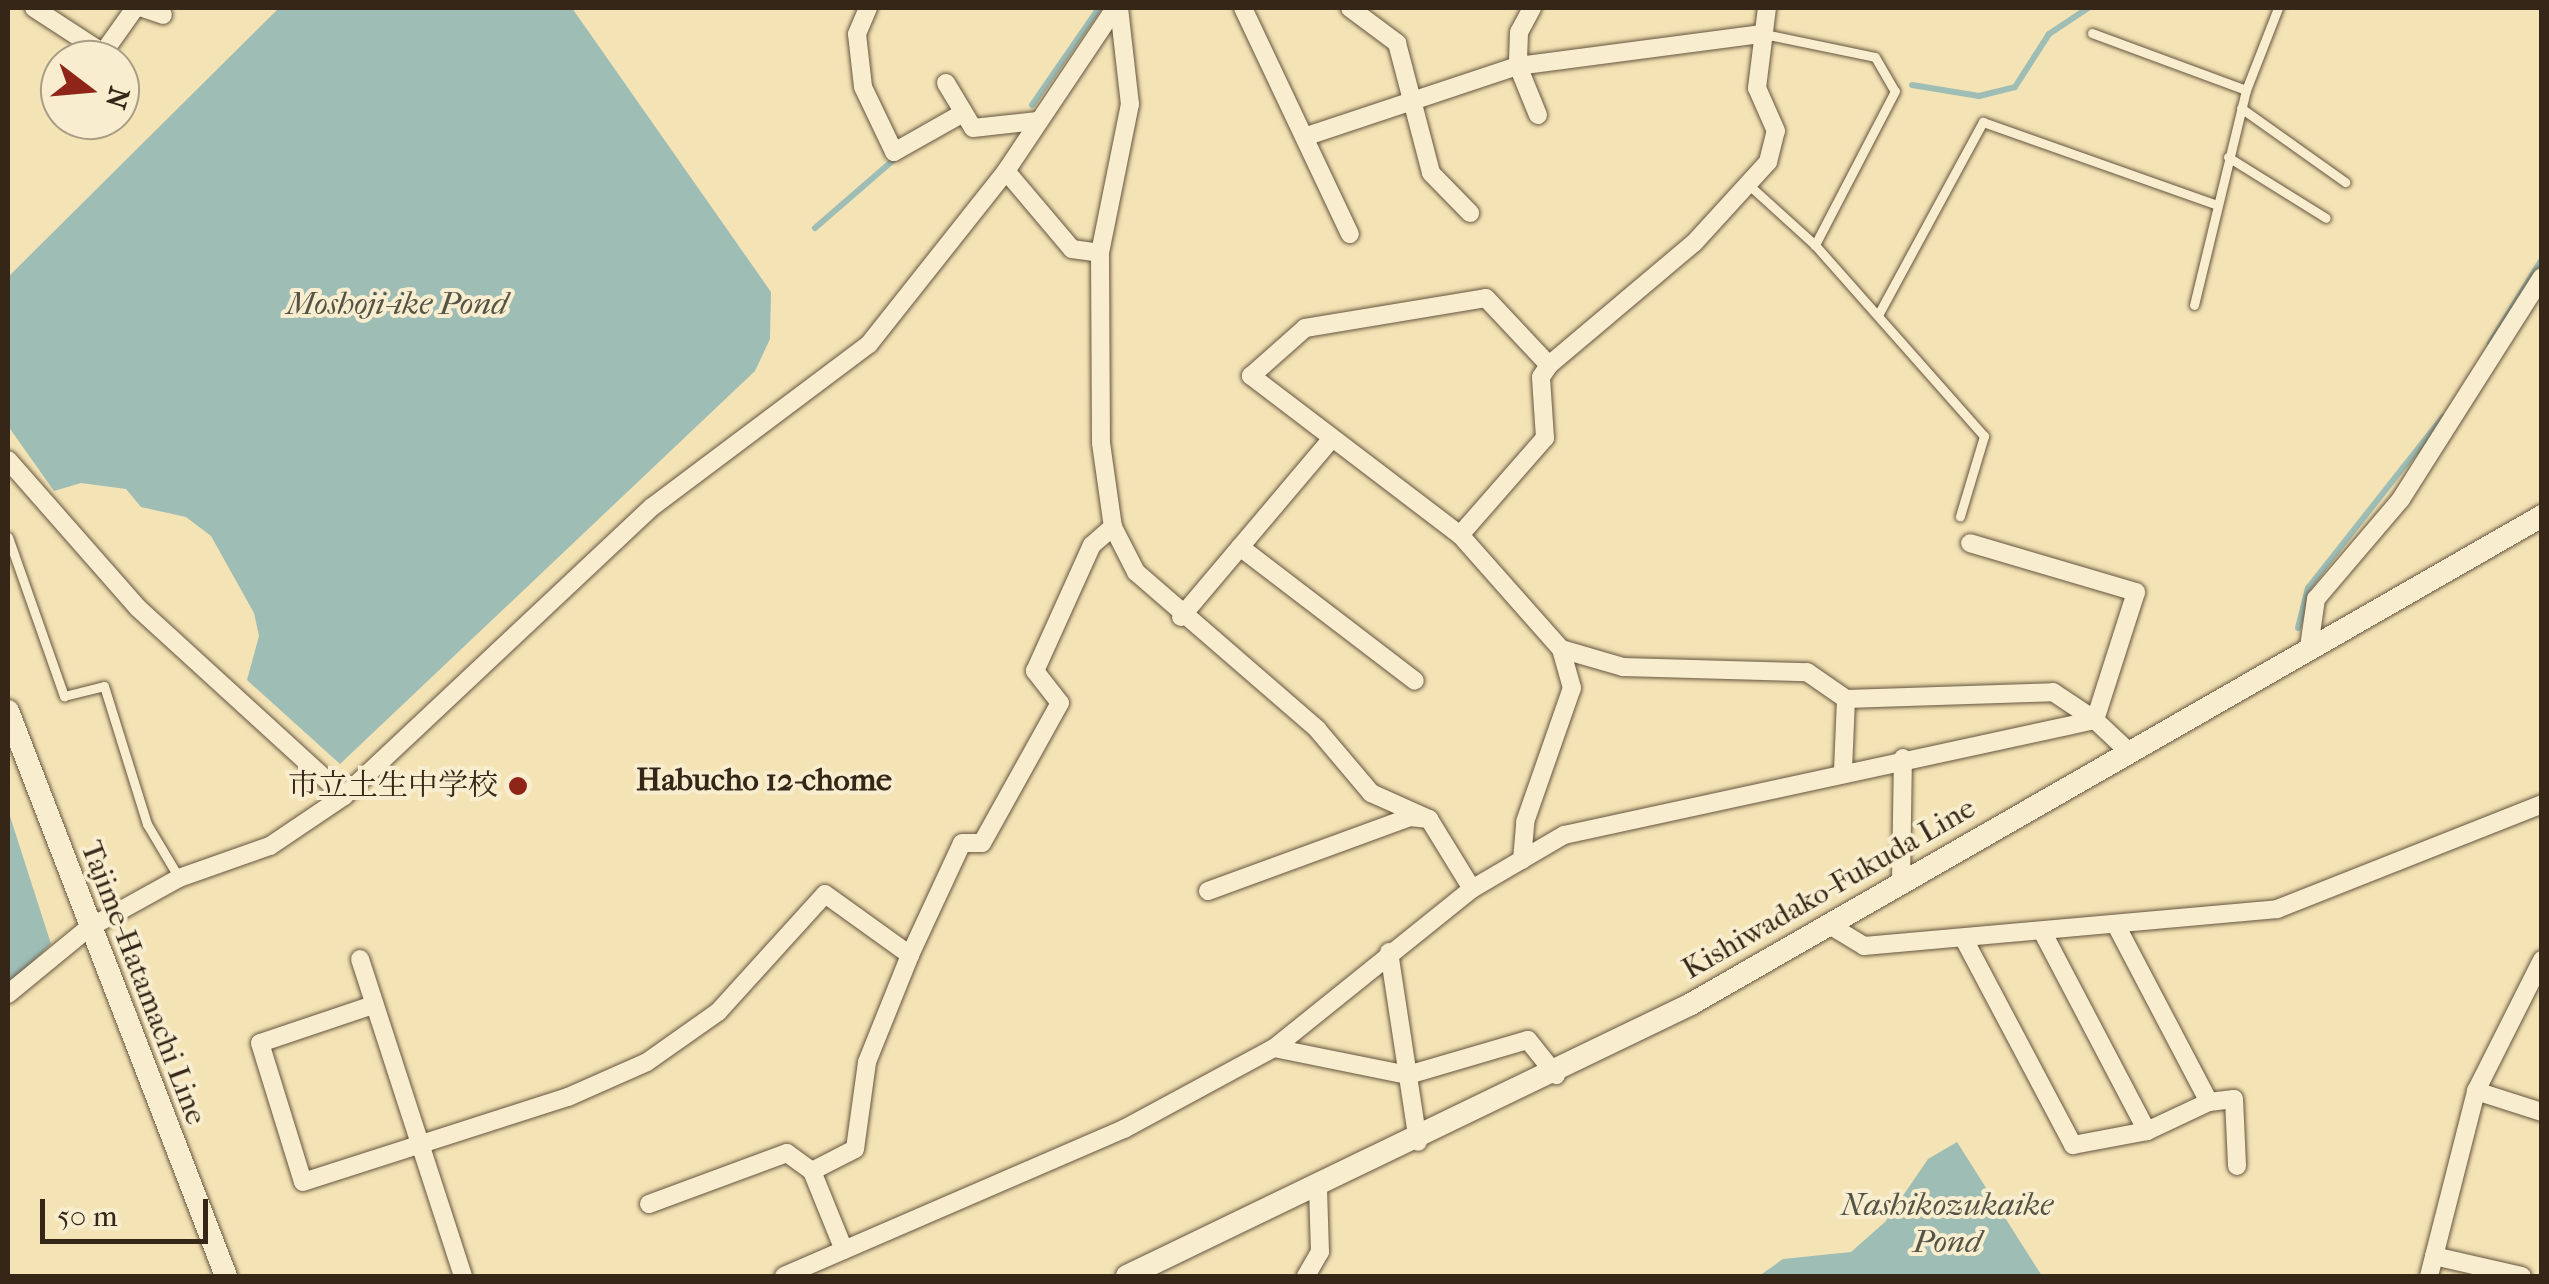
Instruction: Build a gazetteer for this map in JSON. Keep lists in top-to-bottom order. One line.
{"streets":{"street":["Kishiwadako-Fukuda Line","Tajime-Hatamachi Line"]},"districts":["Habucho 12-chome"],"water":["Moshoji-ike Pond","Nashikozukaike Pond"],"places":["市立土生中学校"],"scale_bar":"50 m","north":"right"}
